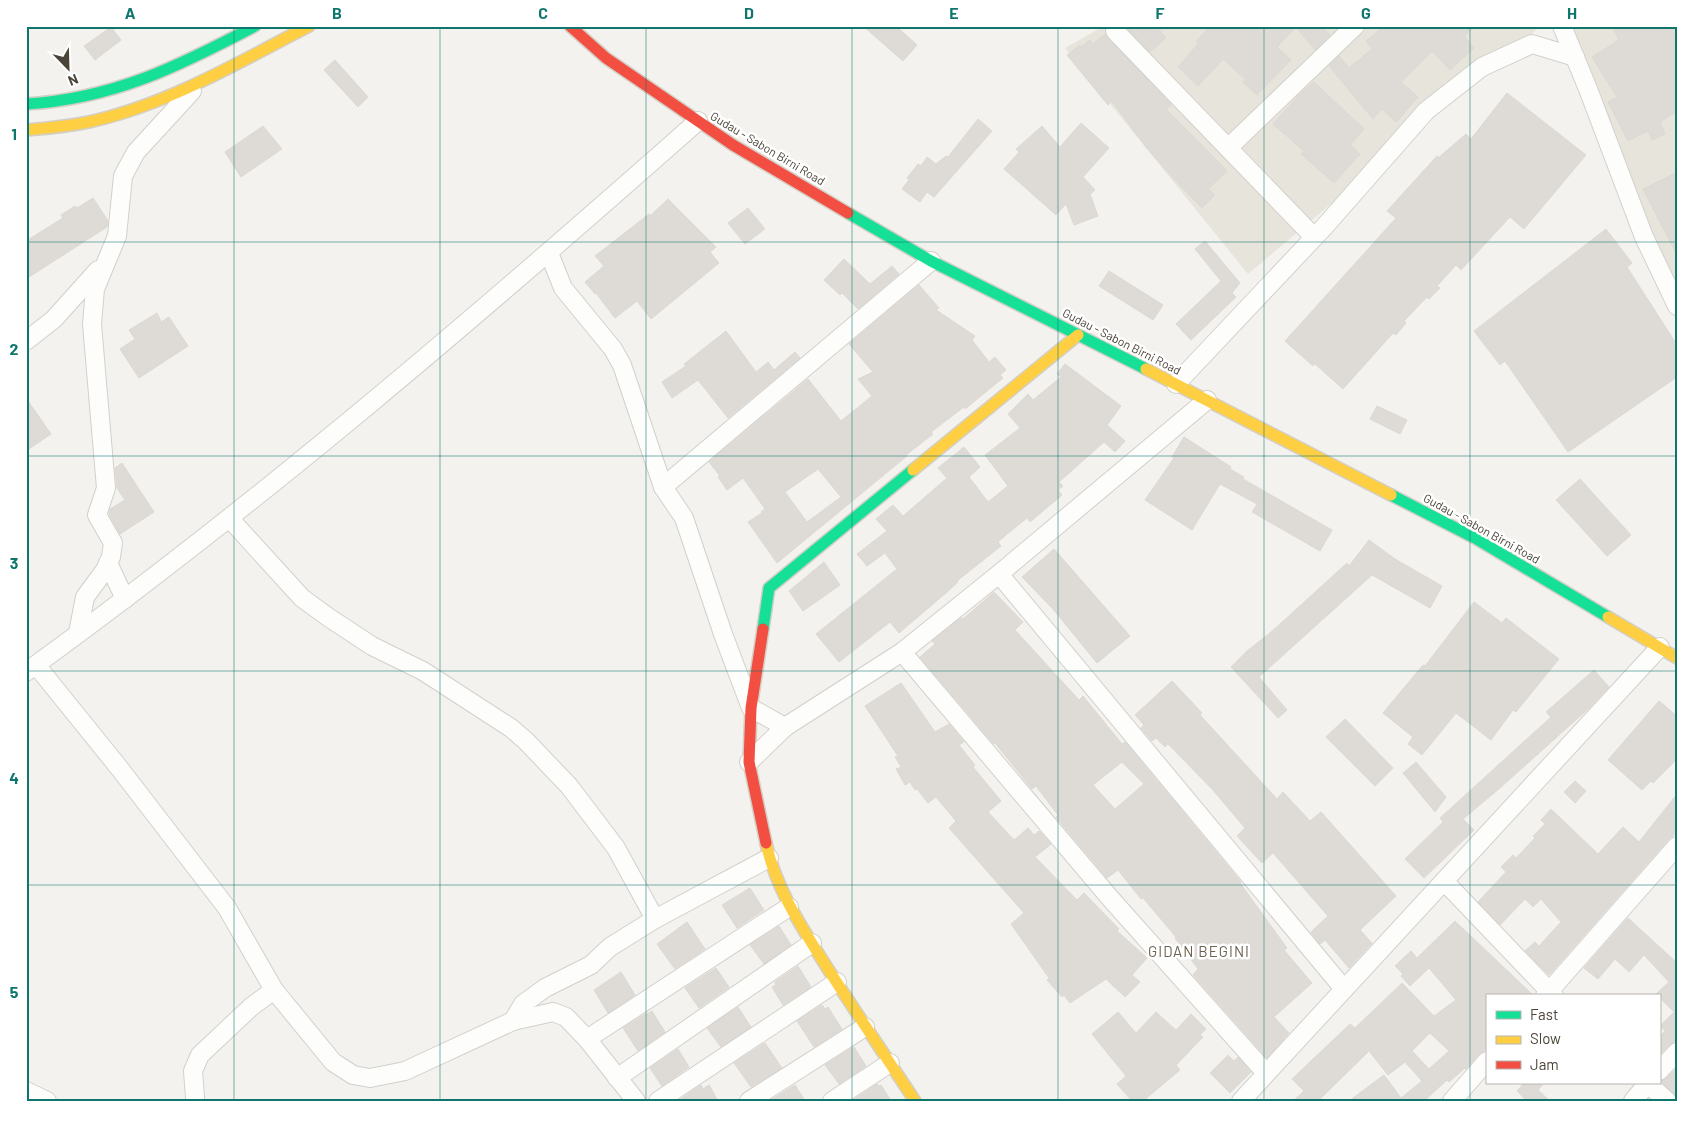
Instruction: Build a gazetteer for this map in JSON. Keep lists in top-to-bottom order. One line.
{"streets":{"main road":["Gudau - Sabon Birni Road"]},"districts":["GIDAN BEGINI"],"legend":["Fast","Slow","Jam"],"north":"bottom right","grid":{"columns":["A","B","C","D","E","F","G","H"],"rows":["1","2","3","4","5"]}}
